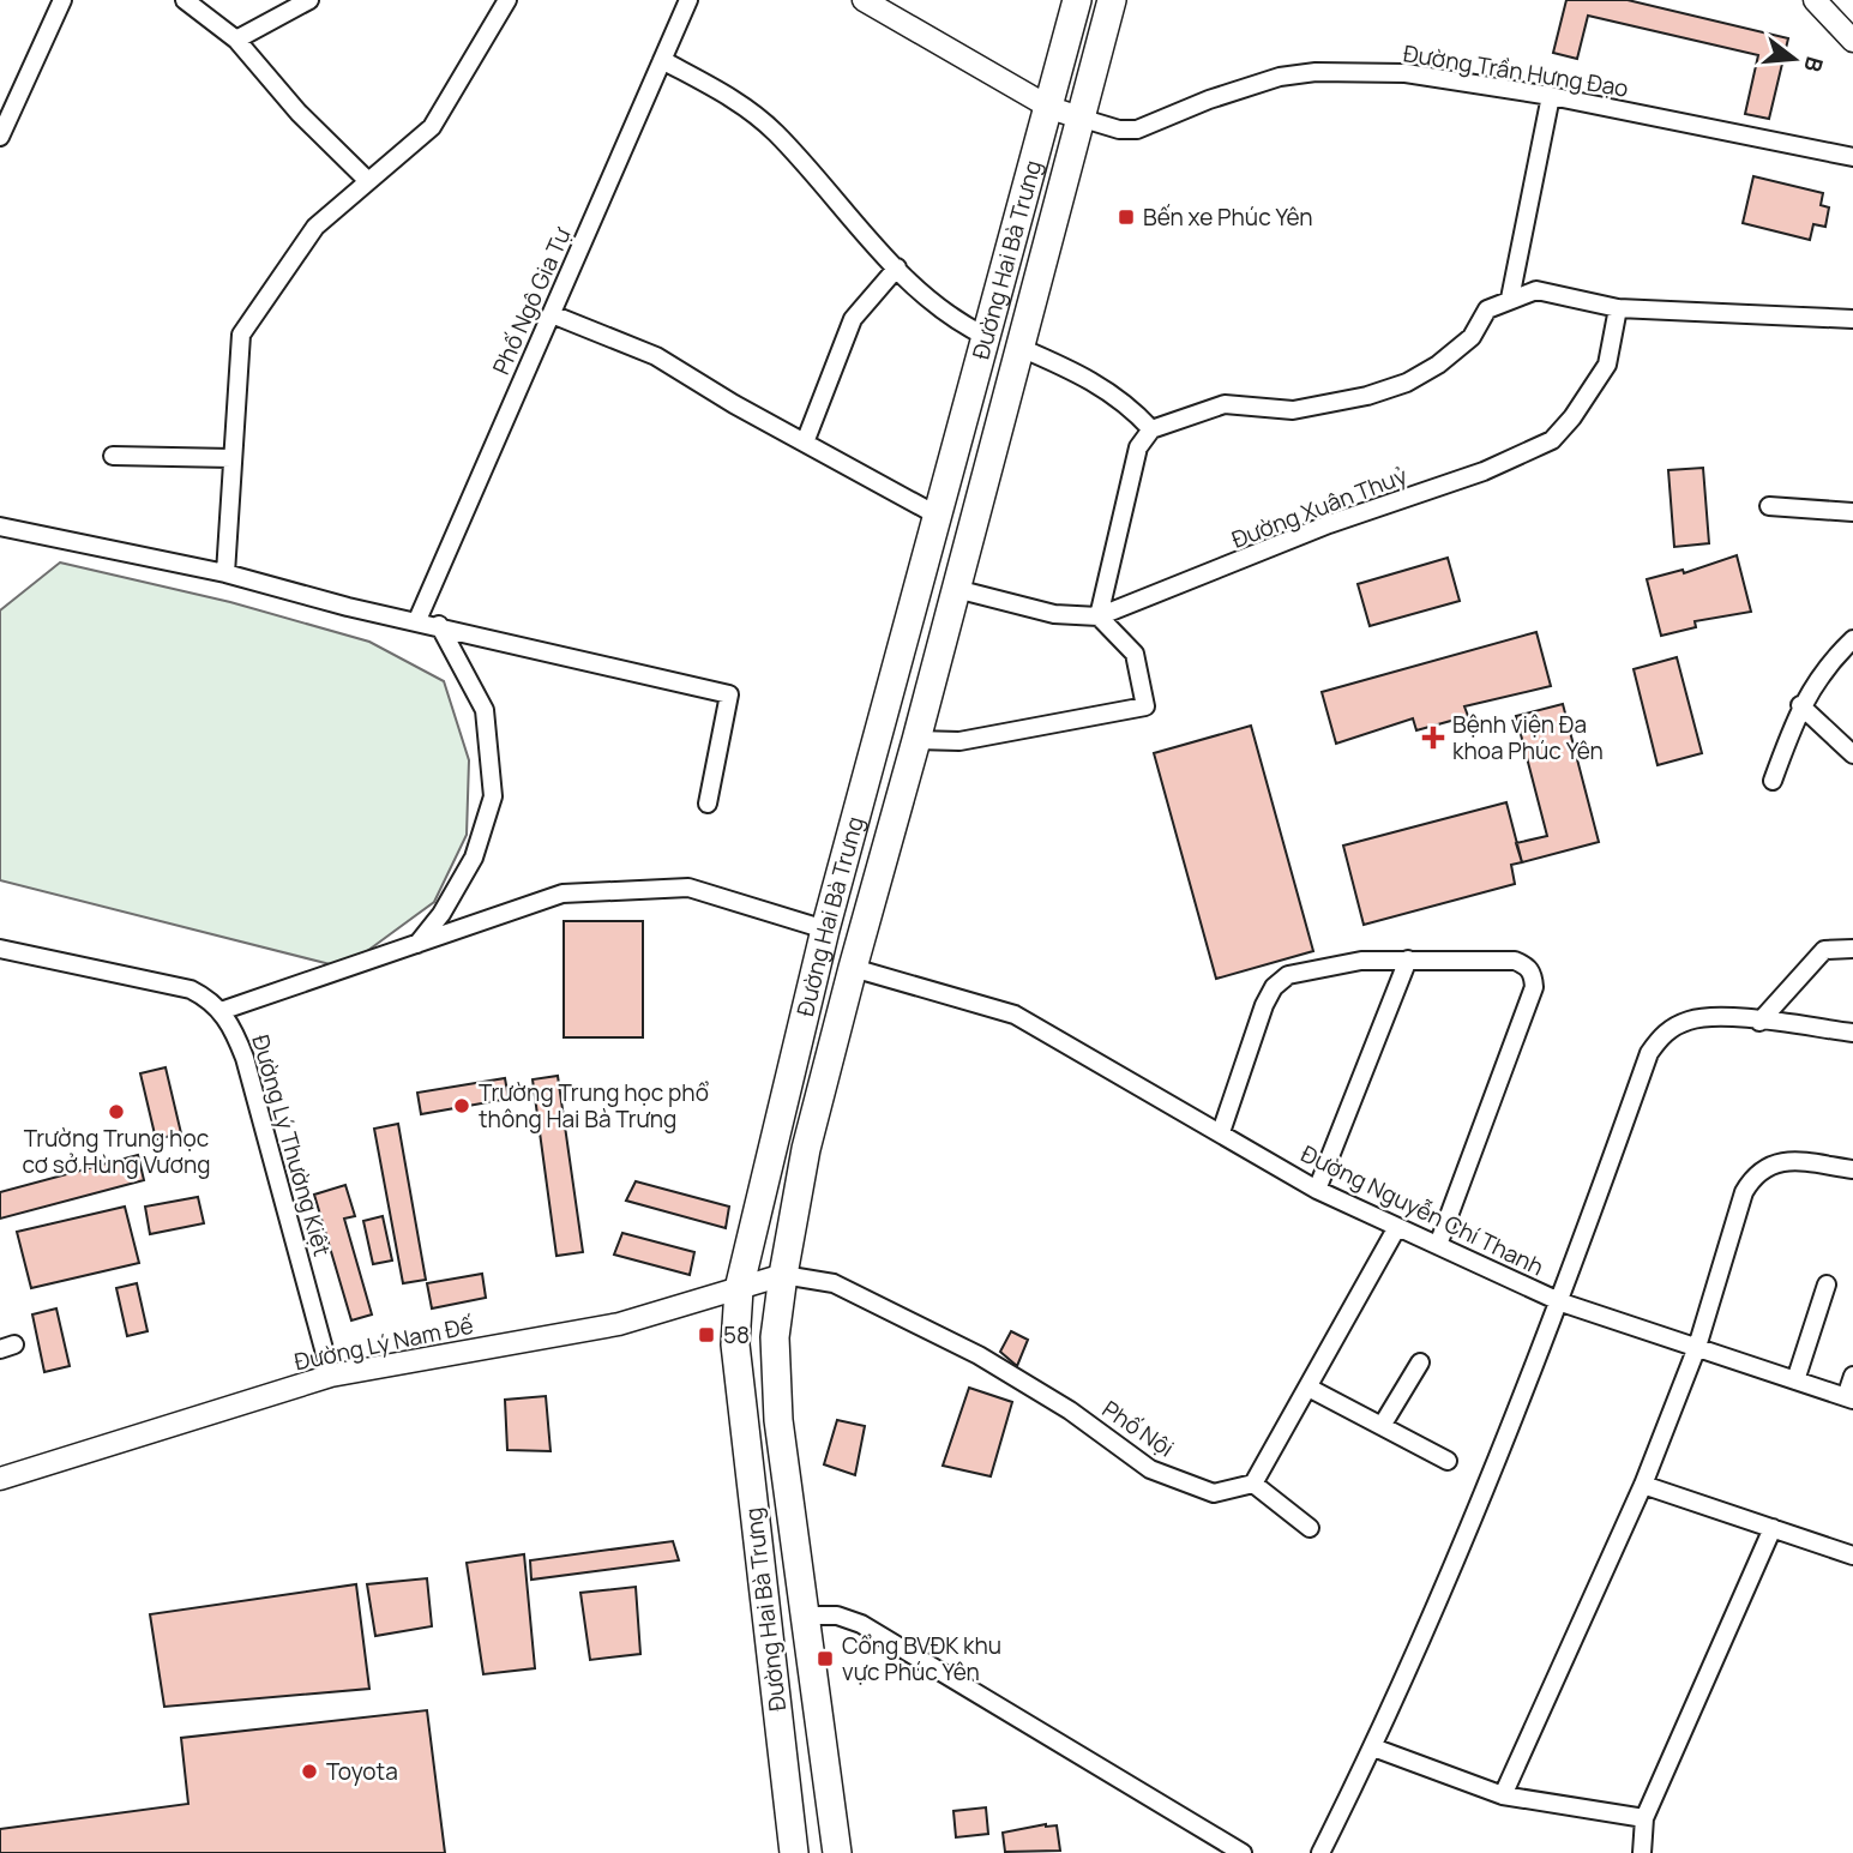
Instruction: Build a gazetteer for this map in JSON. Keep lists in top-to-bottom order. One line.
{"streets":{"highway":["Đường Hai Bà Trưng"],"street":["Đường Trần Hưng Đạo","Phố Ngô Gia Tự","Đường Xuân Thuỷ","Đường Lý Thường Kiệt","Đường Nguyễn Chí Thanh","Đường Lý Nam Đế","Phố Nội"]},"crossings":[["Đường Trần Hưng Đạo","Đường Hai Bà Trưng"],["Đường Hai Bà Trưng","Đường Xuân Thuỷ"],["Đường Hai Bà Trưng","Đường Nguyễn Chí Thanh"],["Đường Hai Bà Trưng","Đường Lý Nam Đế"],["Đường Hai Bà Trưng","Phố Nội"],["Đường Lý Thường Kiệt","Đường Lý Nam Đế"],["Đường Lý Nam Đế","Phố Nội"]],"places":{"transit":["Bến xe Phúc Yên","58","Cổng BVĐK khu vực Phúc Yên"],"health":["Bệnh viện Đa khoa Phúc Yên"],"other":["Trường Trung học phổ thông Hai Bà Trưng","Trường Trung học cơ sở Hùng Vương","Toyota"]},"north":"right"}
